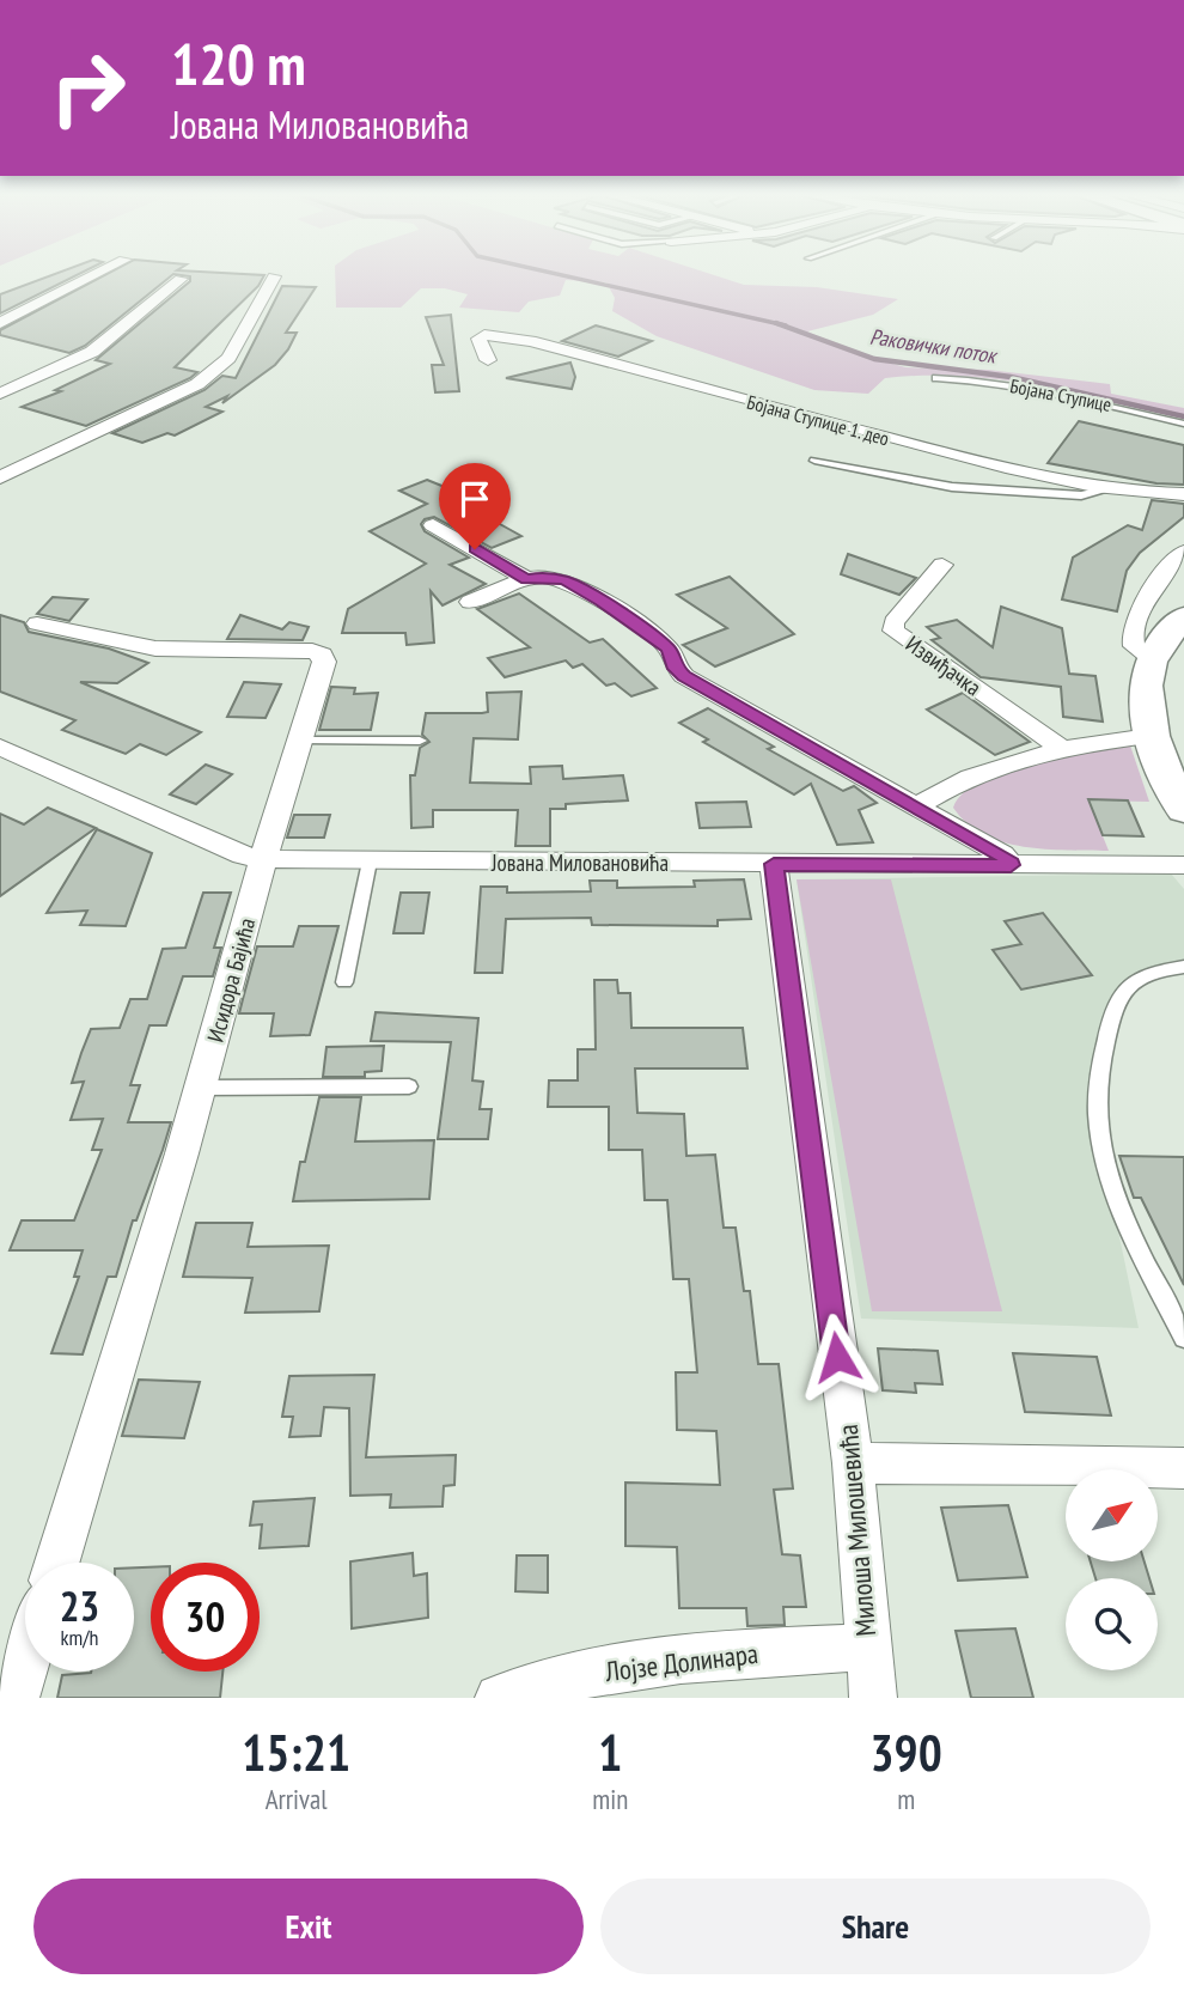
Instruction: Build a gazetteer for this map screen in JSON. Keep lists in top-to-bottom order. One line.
{"streets":{"street":["Бојана Ступице 1. део","Извиђачка","Јована Миловановића","Исидора Бајића","Милоша Милошевића","Лојзе Долинара"],"lane":["Бојана Ступице"]},"crossings":[["Јована Миловановића","Исидора Бајића"],["Јована Миловановића","Милоша Милошевића"],["Милоша Милошевића","Лојзе Долинара"]],"water":["Раковички поток"],"north":"top right","page":{"turn":["120 m","Јована Миловановића"],"speed":"23 km/h","limit":"30","eta":["15:21","Arrival","1","min","390","m"],"buttons":["Exit","Share"]}}
